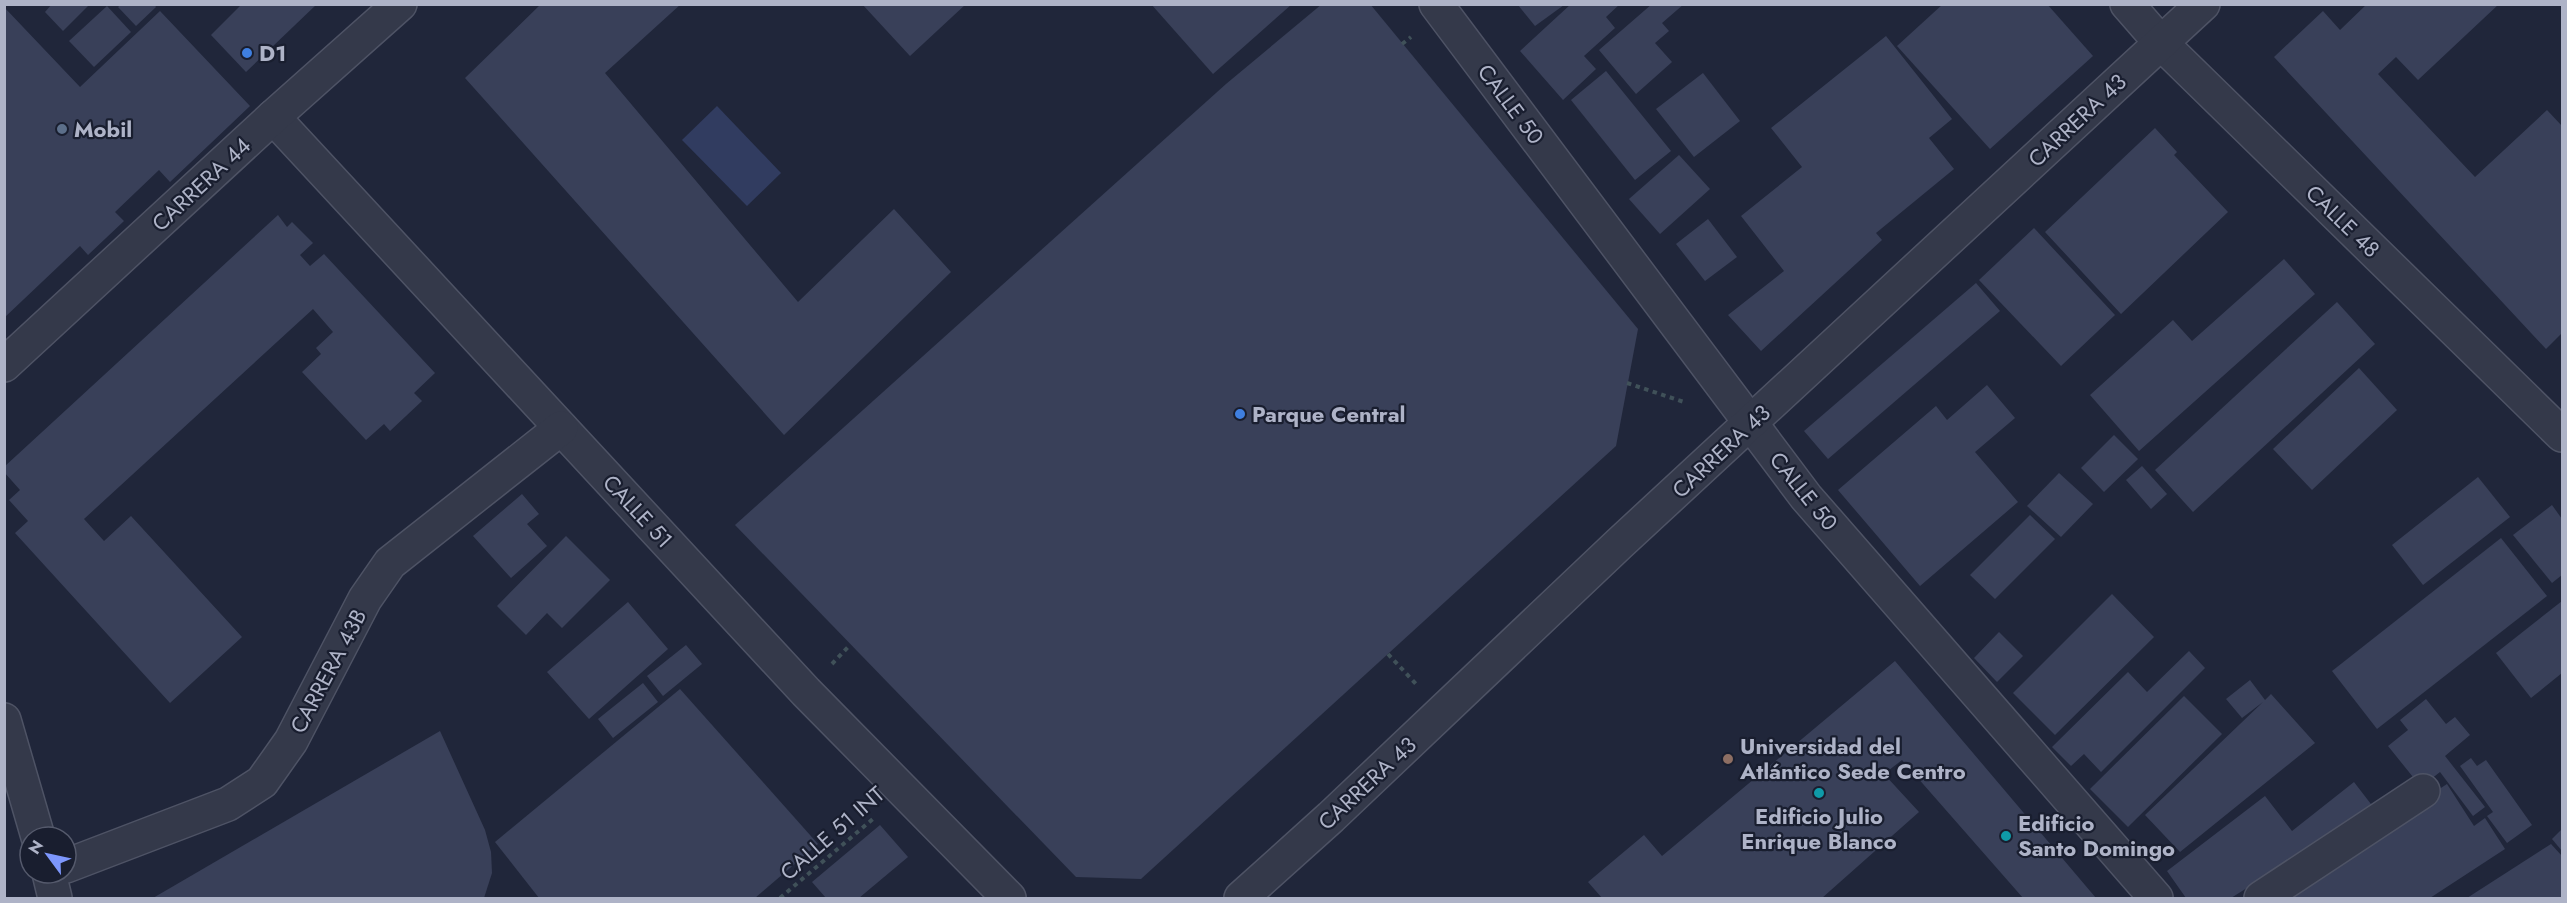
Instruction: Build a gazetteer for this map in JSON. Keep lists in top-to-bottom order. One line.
{"streets":{"street":["CALLE 50","CARRERA 43","CARRERA 44","CALLE 48","CALLE 51","CARRERA 43B"],"path":["CALLE 51 INT"]},"crossings":[["CALLE 50","CARRERA 43"],["CARRERA 43","CALLE 48"],["CARRERA 44","CALLE 51"],["CALLE 51","CARRERA 43B"],["CALLE 51","CALLE 51 INT"]],"places":["D1","Mobil","Parque Central","Universidad del Atlántico Sede Centro","Edificio Julio Enrique Blanco","Edificio Santo Domingo"],"north":"top left"}
